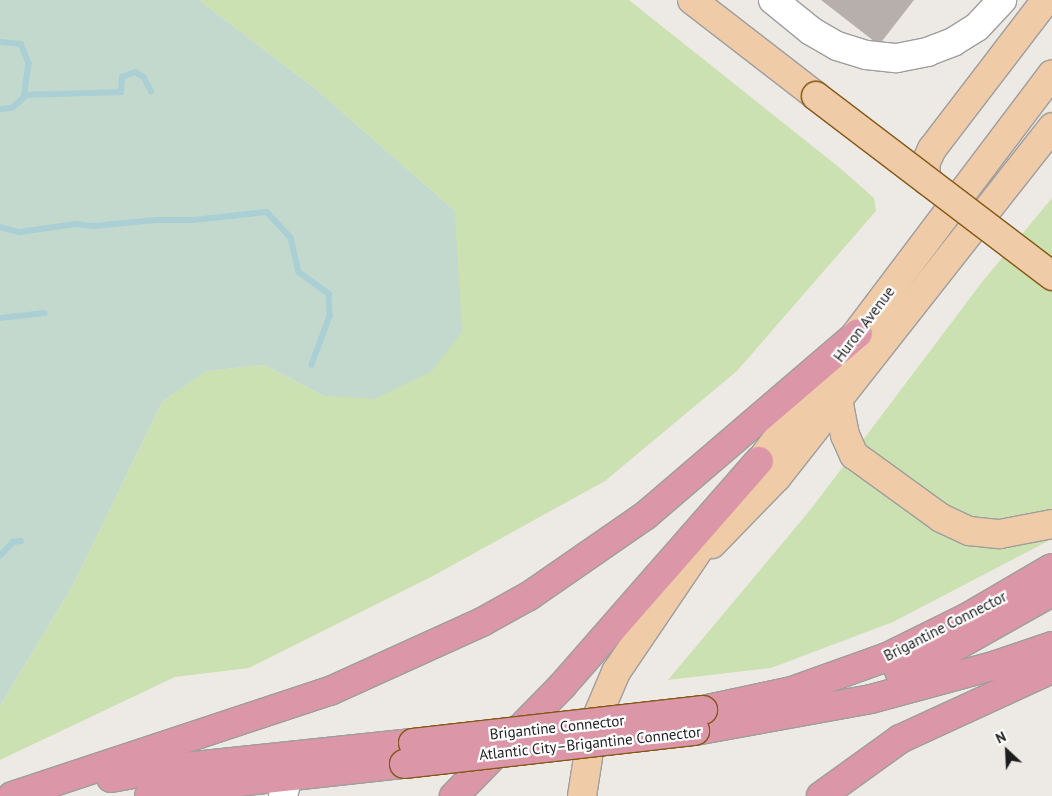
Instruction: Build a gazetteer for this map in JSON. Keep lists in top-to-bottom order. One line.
{"streets":{"highway":["Brigantine Connector","Atlantic City–Brigantine Connector"],"main road":["Huron Avenue"]},"crossings":[["Brigantine Connector","Atlantic City–Brigantine Connector"]],"north":"top left"}
